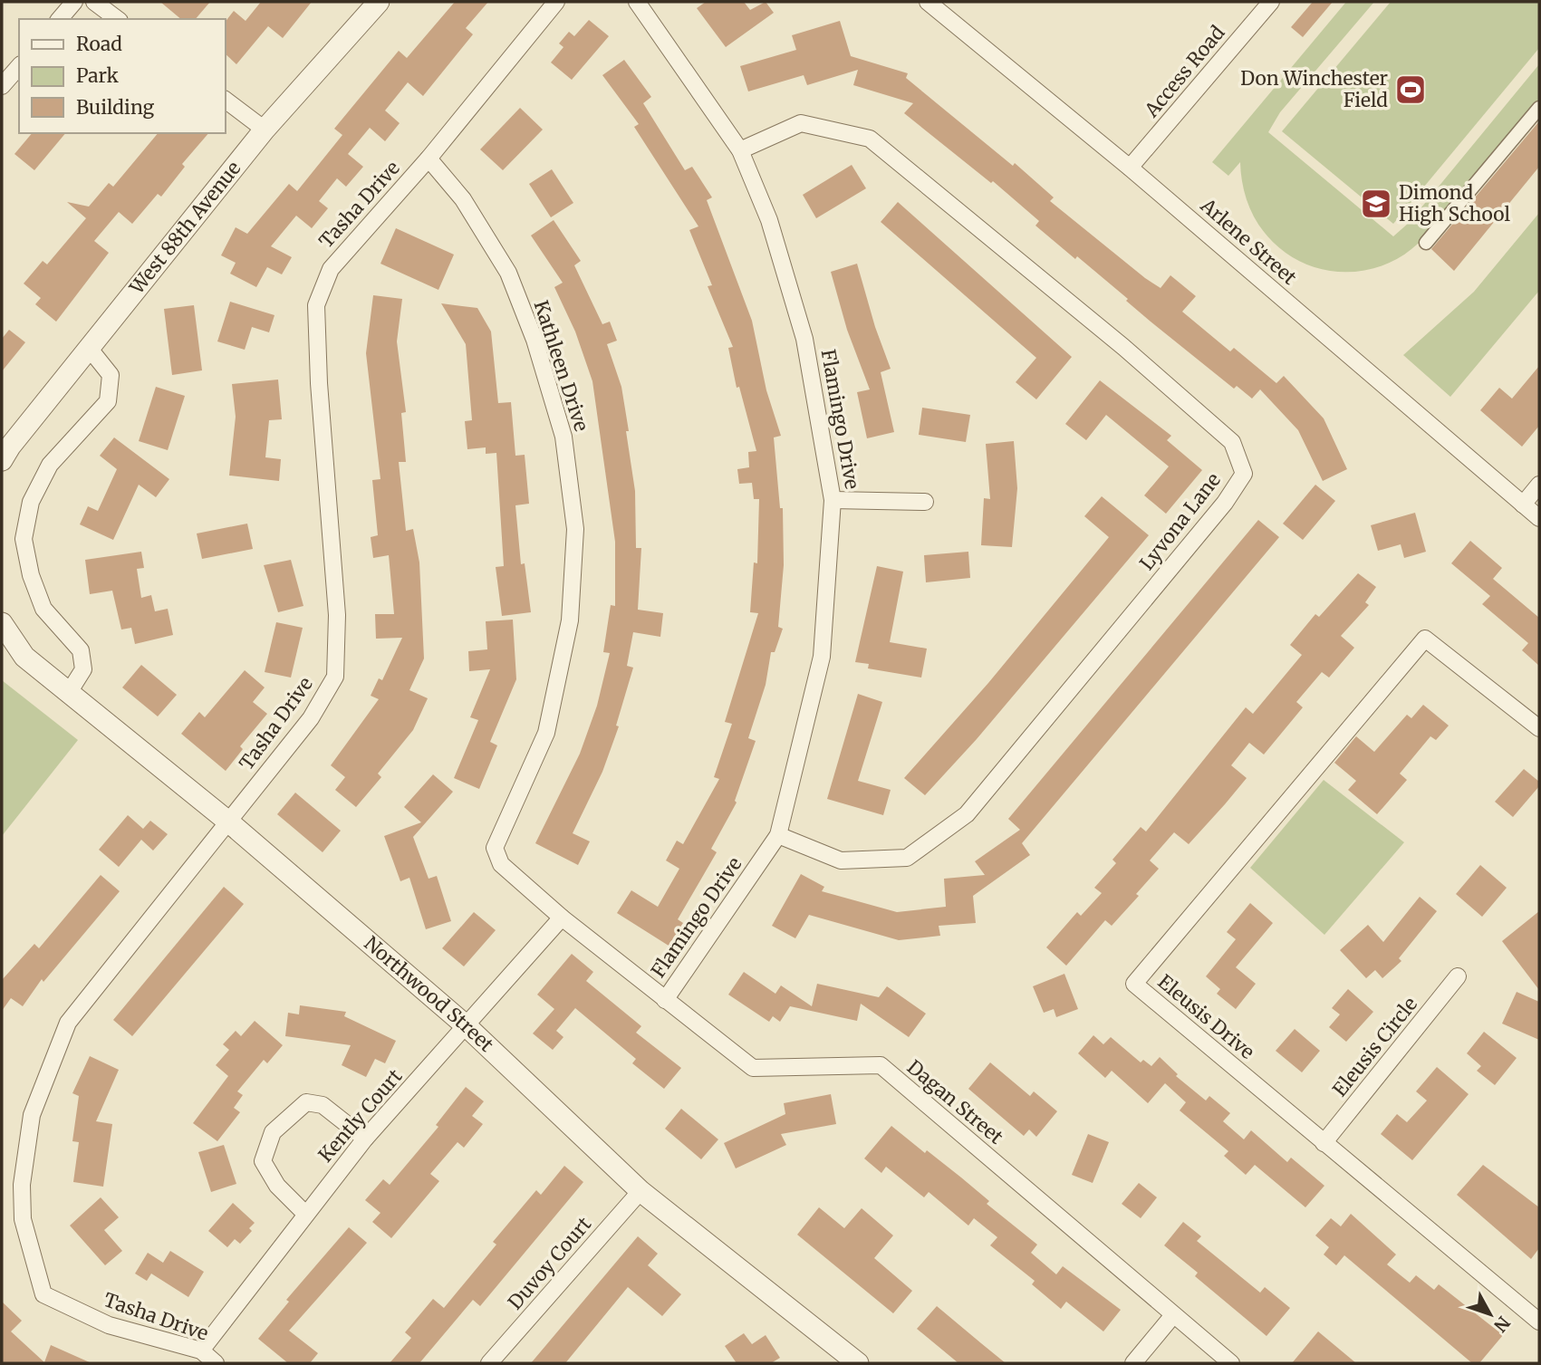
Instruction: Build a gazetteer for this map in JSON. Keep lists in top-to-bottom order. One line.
{"streets":{"street":["Access Road","Tasha Drive","West 88th Avenue","Arlene Street","Kathleen Drive","Flamingo Drive","Lyvona Lane","Northwood Street","Eleusis Drive","Eleusis Circle","Dagan Street","Kently Court","Duvoy Court"]},"crossings":[["Access Road","Arlene Street"],["Tasha Drive","Kathleen Drive"],["Tasha Drive","Northwood Street"],["Tasha Drive","Kently Court"],["Kathleen Drive","Dagan Street"],["Flamingo Drive","Lyvona Lane"],["Flamingo Drive","Dagan Street"],["Northwood Street","Kently Court"],["Northwood Street","Duvoy Court"],["Eleusis Drive","Eleusis Circle"],["Dagan Street","Kently Court"]],"places":{"sports":["Don Winchester Field"],"school or university":["Dimond High School"]},"legend":["Road","Park","Building"],"north":"bottom right"}
